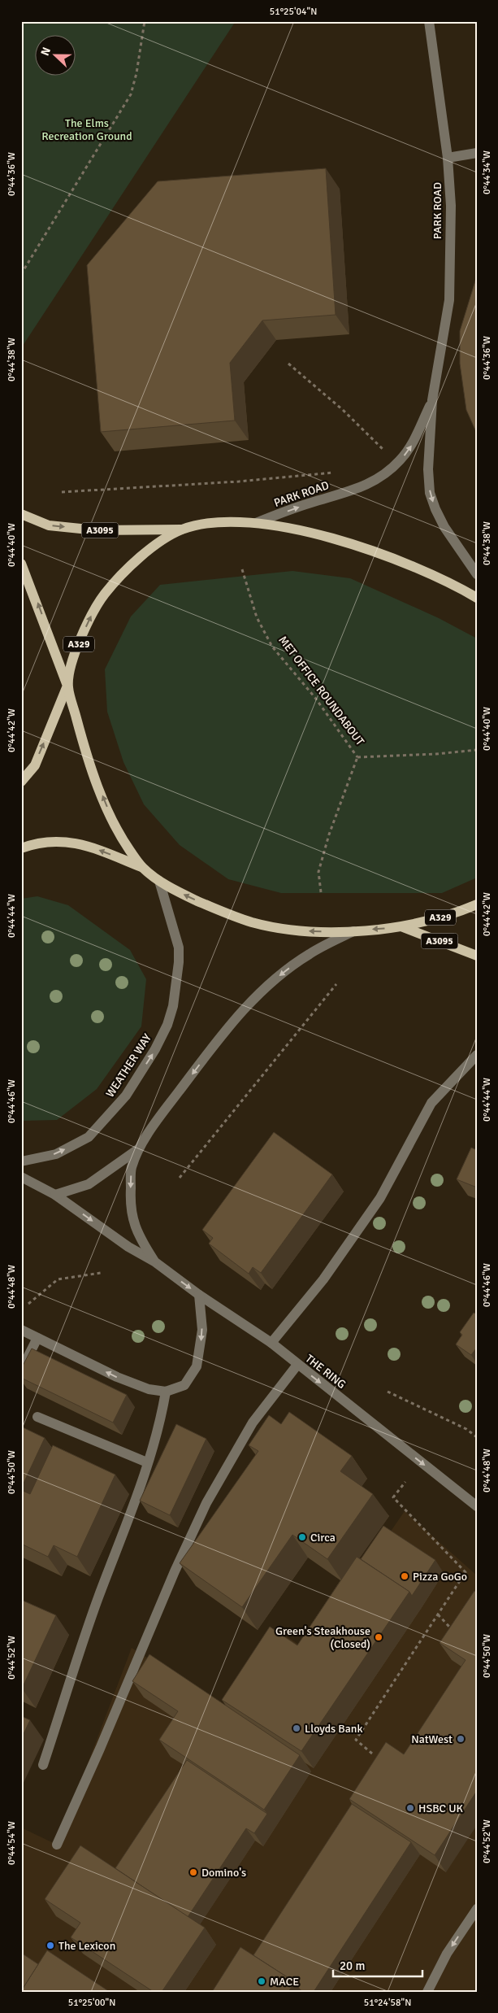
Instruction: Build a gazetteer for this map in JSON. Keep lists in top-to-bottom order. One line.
{"streets":{"main road":["A3095","A329"],"street":["PARK ROAD","WEATHER WAY","THE RING"],"path":["MET OFFICE ROUNDABOUT"]},"crossings":[["PARK ROAD","A329"],["A3095","A329"],["A329","WEATHER WAY"]],"one_way":["THE RING"],"parks":["The Elms Recreation Ground"],"places":["Circa","Pizza GoGo","Green's Steakhouse (Closed)","Lloyds Bank","NatWest","HSBC UK","Domino's","The Lexicon","MACE"],"scale_bar":"20 m","north":"left","coordinates":["51°25'04\"N","0°44'34\"W","0°44'36\"W","0°44'38\"W","0°44'40\"W","0°44'42\"W","0°44'44\"W","0°44'46\"W","0°44'48\"W","0°44'50\"W","0°44'52\"W","0°44'54\"W","51°25'00\"N","51°24'58\"N"]}
